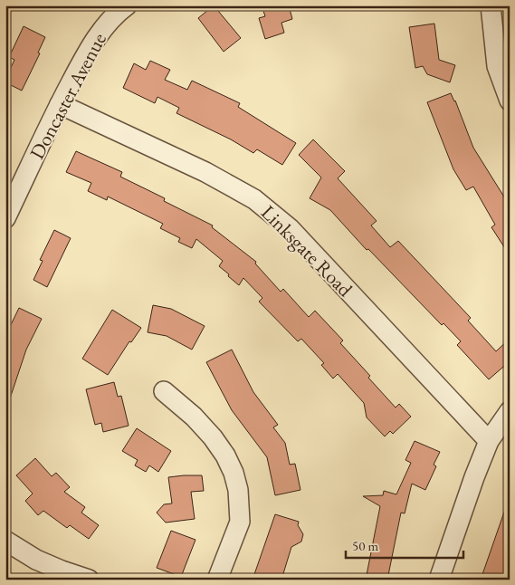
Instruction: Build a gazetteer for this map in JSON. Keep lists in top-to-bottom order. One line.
{"streets":{"street":["Doncaster Avenue","Linksgate Road"]},"crossings":[["Doncaster Avenue","Linksgate Road"]],"scale_bar":"50 m"}
